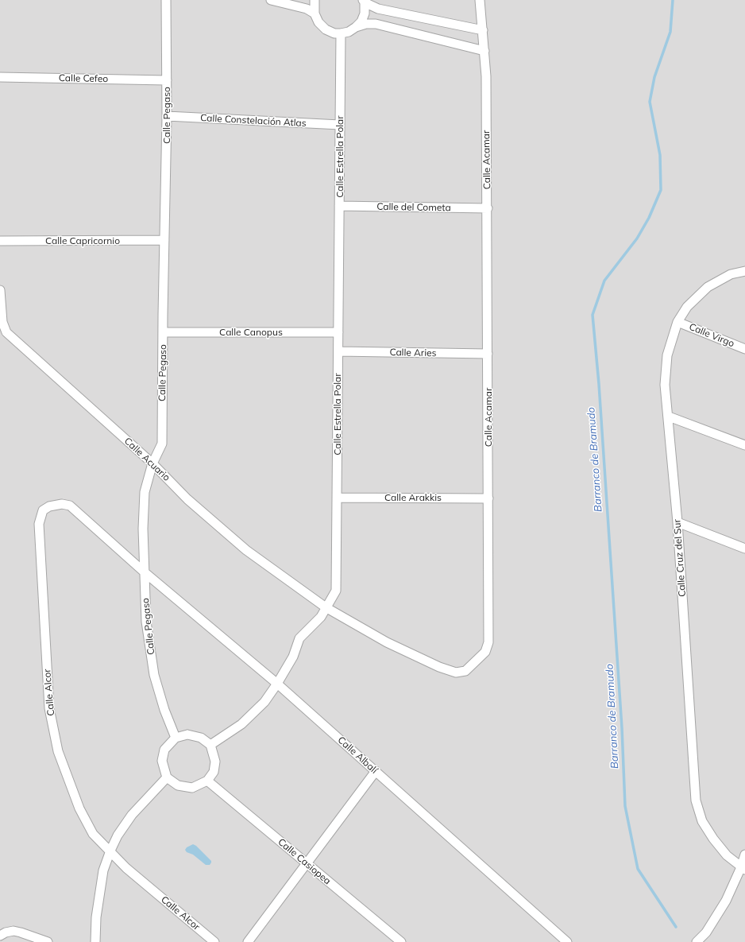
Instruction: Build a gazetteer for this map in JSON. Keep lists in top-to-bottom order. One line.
{"streets":{"street":["Calle Cefeo","Calle Pegaso","Calle Constelación Atlas","Calle Estrella Polar","Calle Acamar","Calle del Cometa","Calle Capricornio","Calle Canopus","Calle Virgo","Calle Aries","Calle Acuario","Calle Arakkis","Calle Cruz del Sur","Calle Alcor","Calle Albalí","Calle Casiopea"]},"crossings":[["Calle Cefeo","Calle Pegaso"],["Calle Pegaso","Calle Constelación Atlas"],["Calle Pegaso","Calle Estrella Polar"],["Calle Pegaso","Calle Capricornio"],["Calle Pegaso","Calle Canopus"],["Calle Pegaso","Calle Acuario"],["Calle Pegaso","Calle Alcor"],["Calle Pegaso","Calle Albalí"],["Calle Pegaso","Calle Casiopea"],["Calle Constelación Atlas","Calle Estrella Polar"],["Calle Estrella Polar","Calle Acamar"],["Calle Estrella Polar","Calle del Cometa"],["Calle Estrella Polar","Calle Canopus"],["Calle Estrella Polar","Calle Aries"],["Calle Estrella Polar","Calle Acuario"],["Calle Estrella Polar","Calle Arakkis"],["Calle Estrella Polar","Calle Albalí"],["Calle Estrella Polar","Calle Casiopea"],["Calle Acamar","Calle del Cometa"],["Calle Acamar","Calle Aries"],["Calle Acamar","Calle Acuario"],["Calle Acamar","Calle Arakkis"],["Calle Virgo","Calle Cruz del Sur"],["Calle Alcor","Calle Albalí"]],"water":["Barranco de Bramudo"]}
